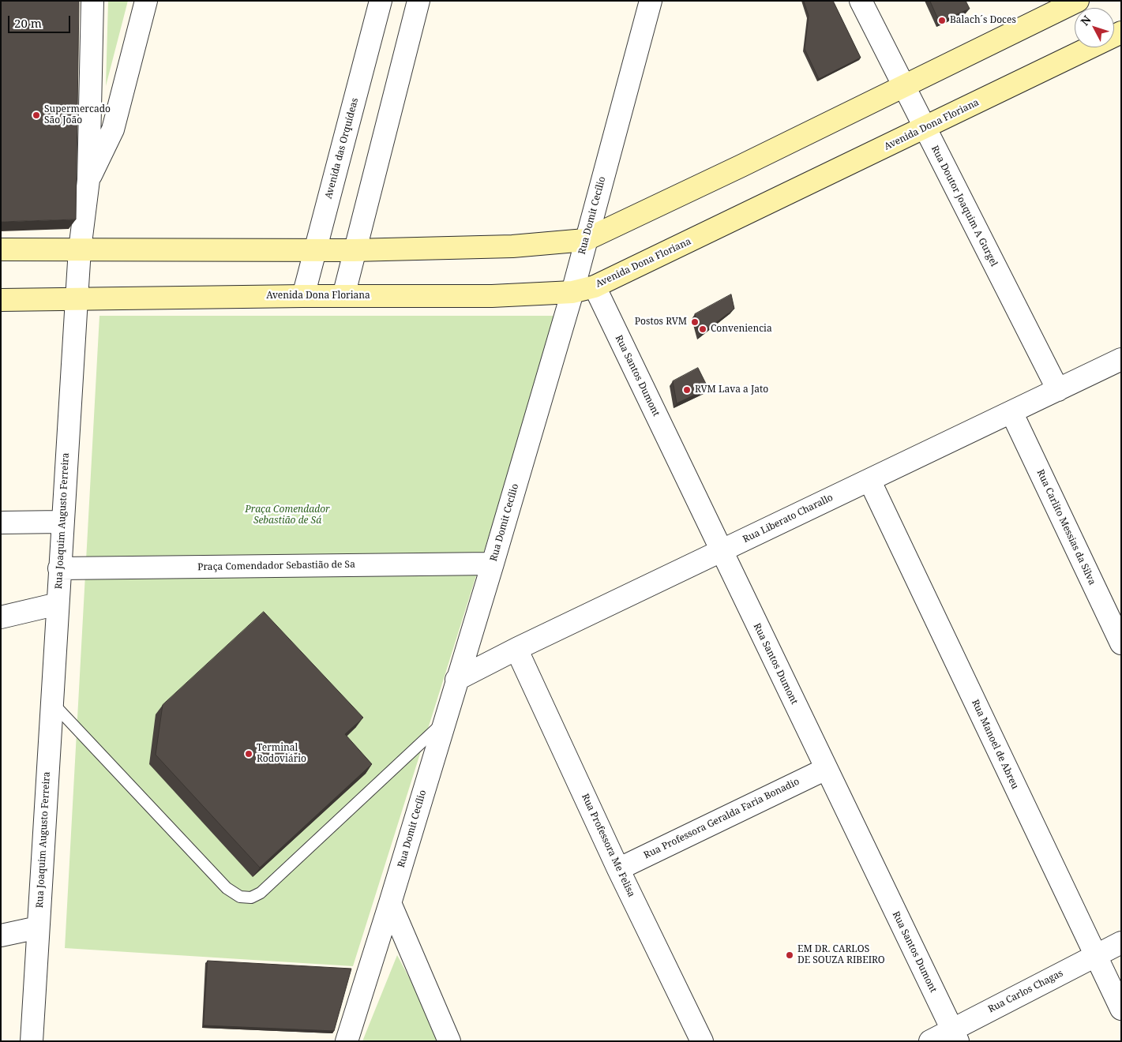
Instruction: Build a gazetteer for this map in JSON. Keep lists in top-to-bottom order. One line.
{"streets":{"main road":["Avenida Dona Floriana"],"street":["Avenida das Orquídeas","Rua Doutor Joaquim A Gurgel","Rua Domit Cecílio","Rua Santos Dumont","Rua Liberato Charallo","Rua Joaquim Augusto Ferreira","Rua Carlito Messias da Silva","Praça Comendador Sebastião de Sa","Rua Manoel de Abreu","Rua Professora Geralda Faria Bonadio","Rua Professora Me Felisa","Rua Carlos Chagas"]},"crossings":[["Avenida Dona Floriana","Avenida das Orquídeas"],["Avenida Dona Floriana","Rua Doutor Joaquim A Gurgel"],["Avenida Dona Floriana","Rua Domit Cecílio"],["Avenida Dona Floriana","Rua Santos Dumont"],["Avenida Dona Floriana","Rua Joaquim Augusto Ferreira"],["Rua Doutor Joaquim A Gurgel","Rua Liberato Charallo"],["Rua Domit Cecílio","Rua Liberato Charallo"],["Rua Domit Cecílio","Praça Comendador Sebastião de Sa"],["Rua Santos Dumont","Rua Liberato Charallo"],["Rua Santos Dumont","Rua Professora Geralda Faria Bonadio"],["Rua Santos Dumont","Rua Carlos Chagas"],["Rua Liberato Charallo","Rua Carlito Messias da Silva"],["Rua Liberato Charallo","Rua Manoel de Abreu"],["Rua Liberato Charallo","Rua Professora Me Felisa"],["Rua Joaquim Augusto Ferreira","Praça Comendador Sebastião de Sa"],["Rua Manoel de Abreu","Rua Carlos Chagas"],["Rua Professora Geralda Faria Bonadio","Rua Professora Me Felisa"]],"parks":["Praça Comendador Sebastião de Sá"],"places":["Balach´s Doces","Supermercado São João","Postos RVM","Conveniencia","RVM Lava a Jato","Terminal Rodoviário","EM DR. CARLOS DE SOUZA RIBEIRO"],"scale_bar":"20 m","north":"top left"}
